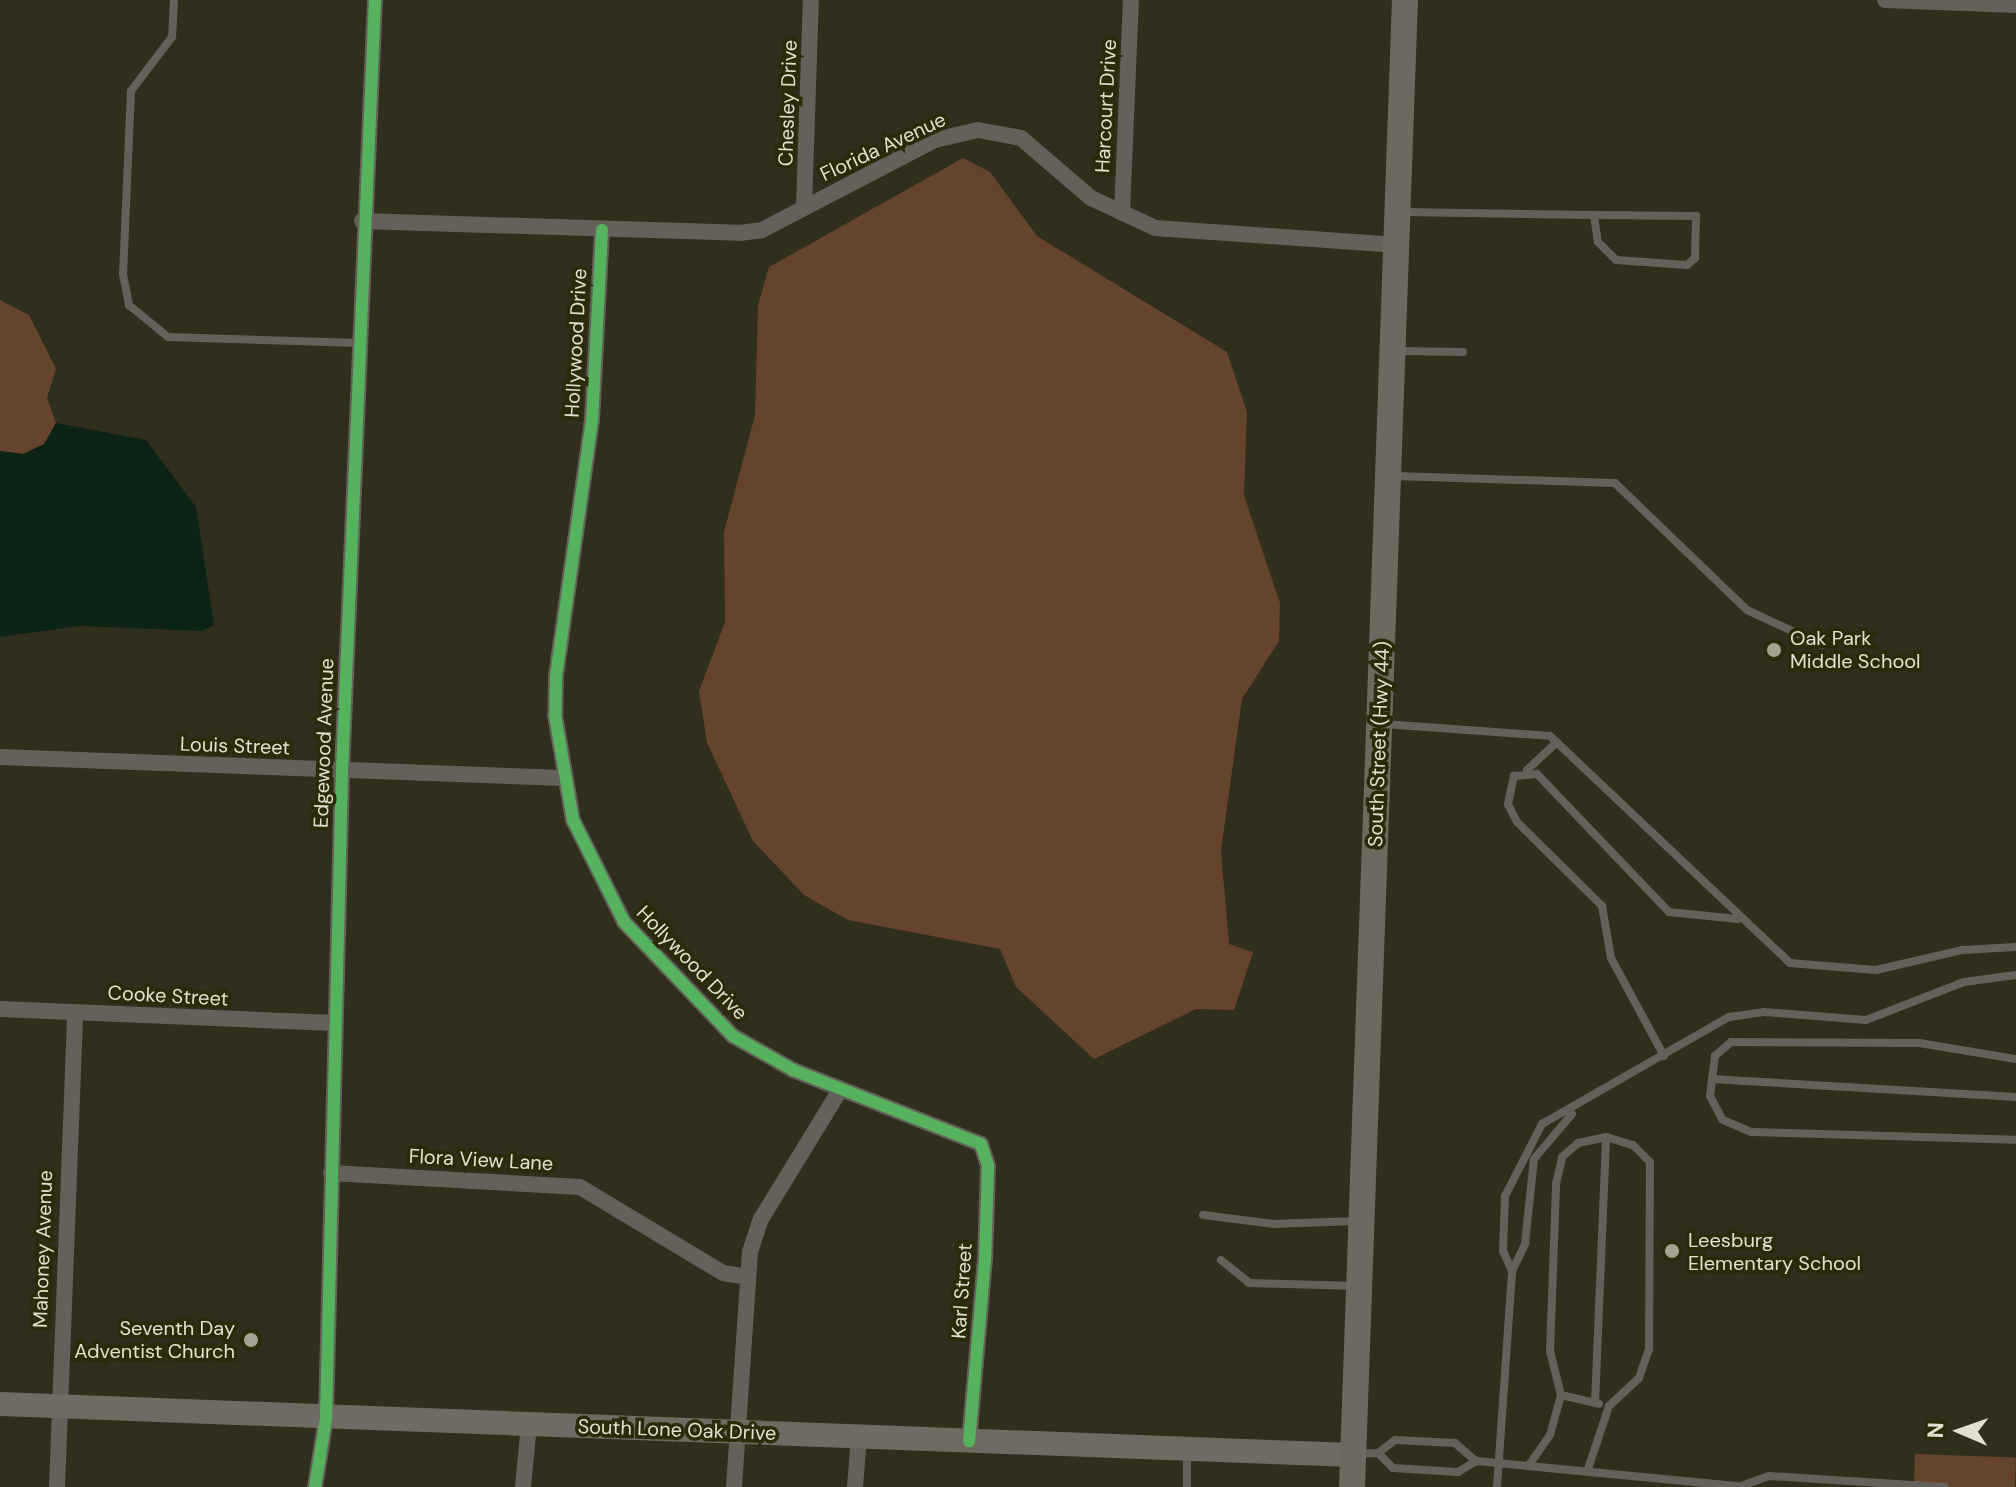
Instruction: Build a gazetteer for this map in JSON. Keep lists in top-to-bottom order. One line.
{"streets":{"main road":["South Street (Hwy 44)"],"street":["Chesley Drive","Harcourt Drive","Florida Avenue","Hollywood Drive","Edgewood Avenue","Louis Street","Cooke Street","Flora View Lane","Mahoney Avenue","Karl Street","South Lone Oak Drive"]},"crossings":[["Chesley Drive","Florida Avenue"],["Harcourt Drive","Florida Avenue"],["Florida Avenue","Hollywood Drive"],["Florida Avenue","Edgewood Avenue"],["Florida Avenue","South Street (Hwy 44)"],["Hollywood Drive","Louis Street"],["Hollywood Drive","Karl Street"],["Edgewood Avenue","Louis Street"],["Edgewood Avenue","Cooke Street"],["Edgewood Avenue","Flora View Lane"],["Edgewood Avenue","South Lone Oak Drive"],["South Street (Hwy 44)","South Lone Oak Drive"],["Cooke Street","Mahoney Avenue"],["Mahoney Avenue","South Lone Oak Drive"],["Karl Street","South Lone Oak Drive"]],"places":["Oak Park Middle School","Leesburg Elementary School","Seventh Day Adventist Church"],"north":"left"}
